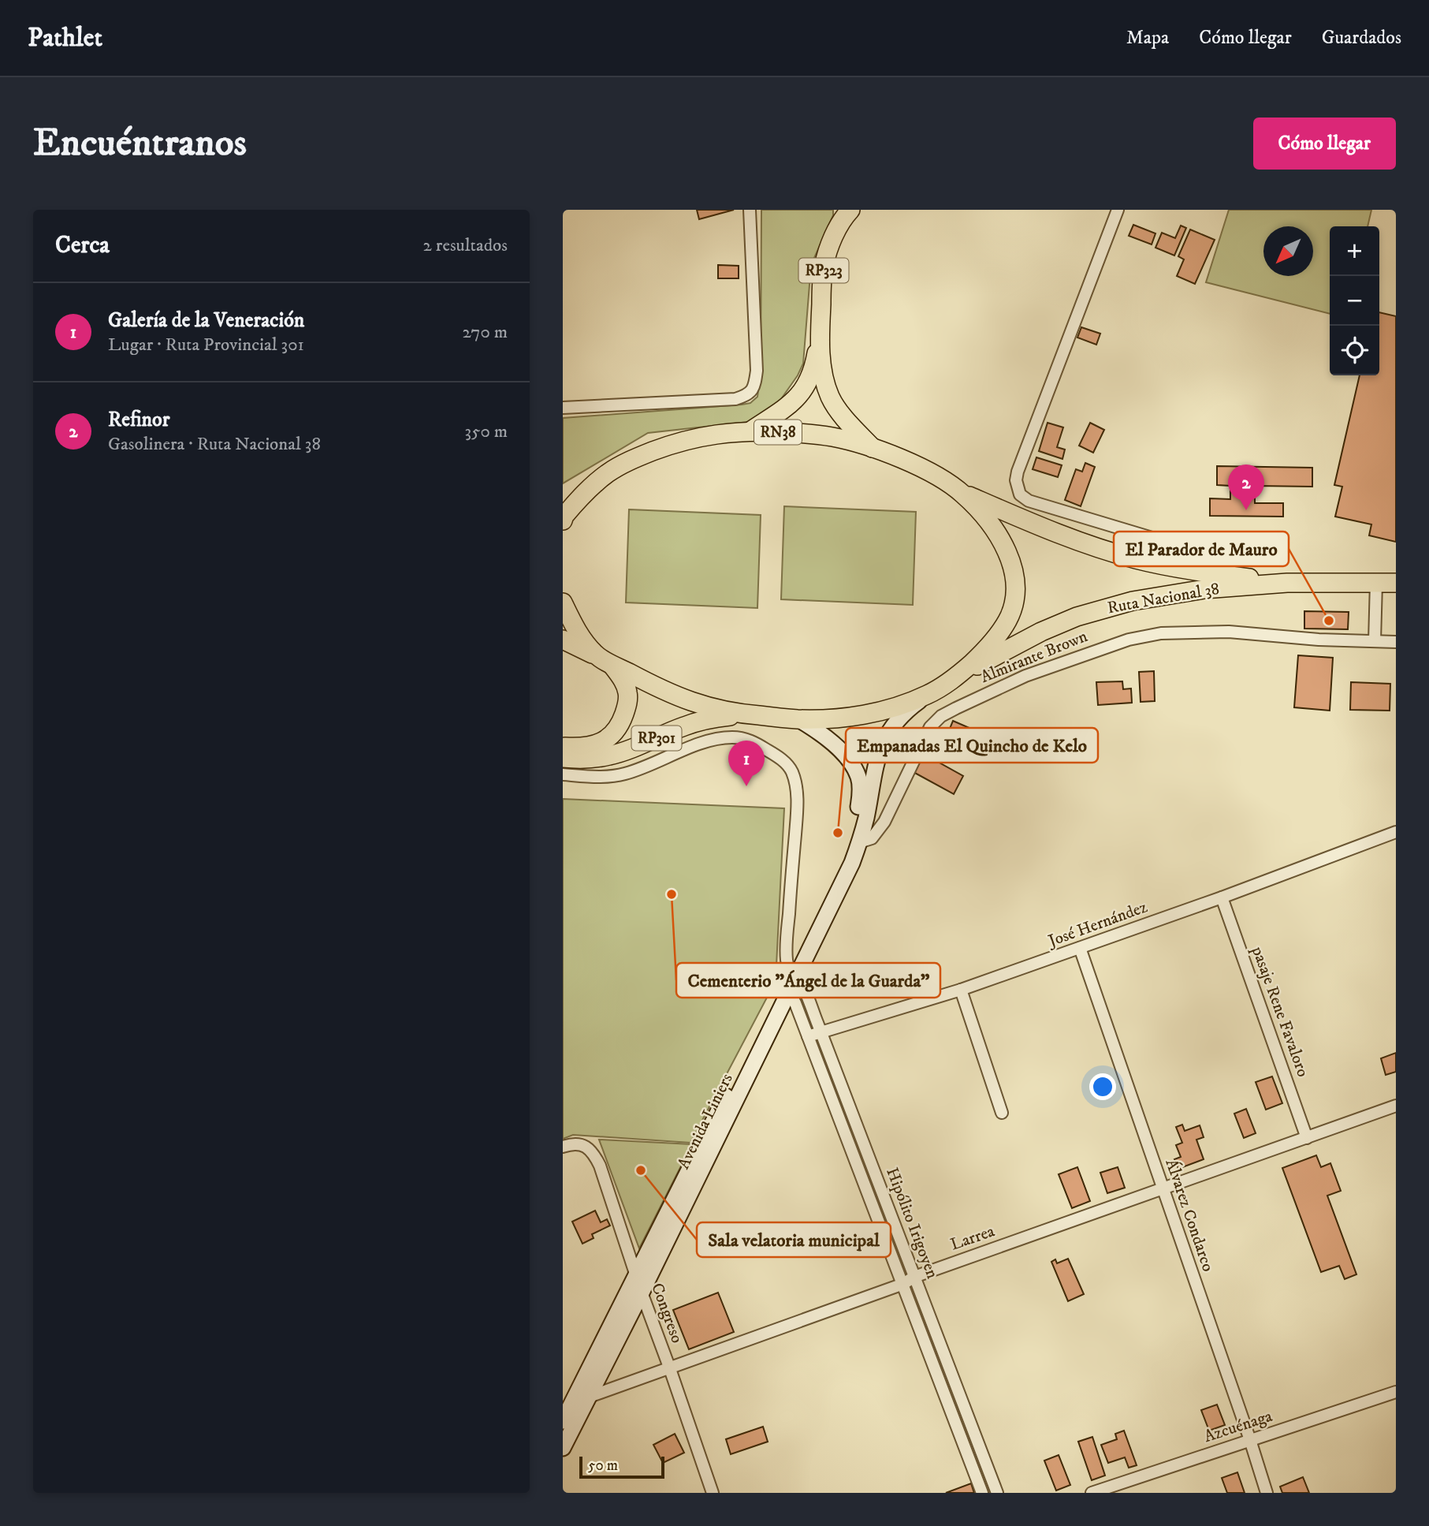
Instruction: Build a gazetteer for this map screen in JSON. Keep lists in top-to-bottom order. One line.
{"streets":{"main road":["RP323","RN38","Ruta Nacional 38","RP301","Avenida Liniers"],"street":["Almirante Brown","José Hernández","pasaje Rene Favaloro","Álvarez Condarco","Hipólito Irigoyen","Larrea","Congreso","Azcuénaga"]},"crossings":[["RP323","RN38"],["RN38","Ruta Nacional 38"],["RN38","RP301"],["Almirante Brown","Avenida Liniers"],["José Hernández","pasaje Rene Favaloro"],["José Hernández","Álvarez Condarco"],["José Hernández","Hipólito Irigoyen"],["pasaje Rene Favaloro","Larrea"],["Avenida Liniers","Hipólito Irigoyen"],["Avenida Liniers","Larrea"],["Avenida Liniers","Congreso"],["Álvarez Condarco","Larrea"],["Álvarez Condarco","Azcuénaga"],["Hipólito Irigoyen","Larrea"],["Larrea","Congreso"]],"places":["El Parador de Mauro","Empanadas El Quincho de Kelo","Cementerio \"Ángel de la Guarda\"","Sala velatoria municipal"],"scale_bar":"50 m","north":"bottom left","page":{"header":"Pathlet","nav":["Mapa","Cómo llegar","Guardados"],"buttons":"Cómo llegar","title":"Encuéntranos","heading":["Cerca","2 resultados"],"map_buttons":["+","−"],"list":[{"mark":"1","name":"Galería de la Veneración","note":"Lugar · Ruta Provincial 301","value":"270 m"},{"mark":"2","name":"Refinor","note":"Gasolinera · Ruta Nacional 38","value":"350 m"}],"pins":["2","1"],"scale":"50 m"}}
